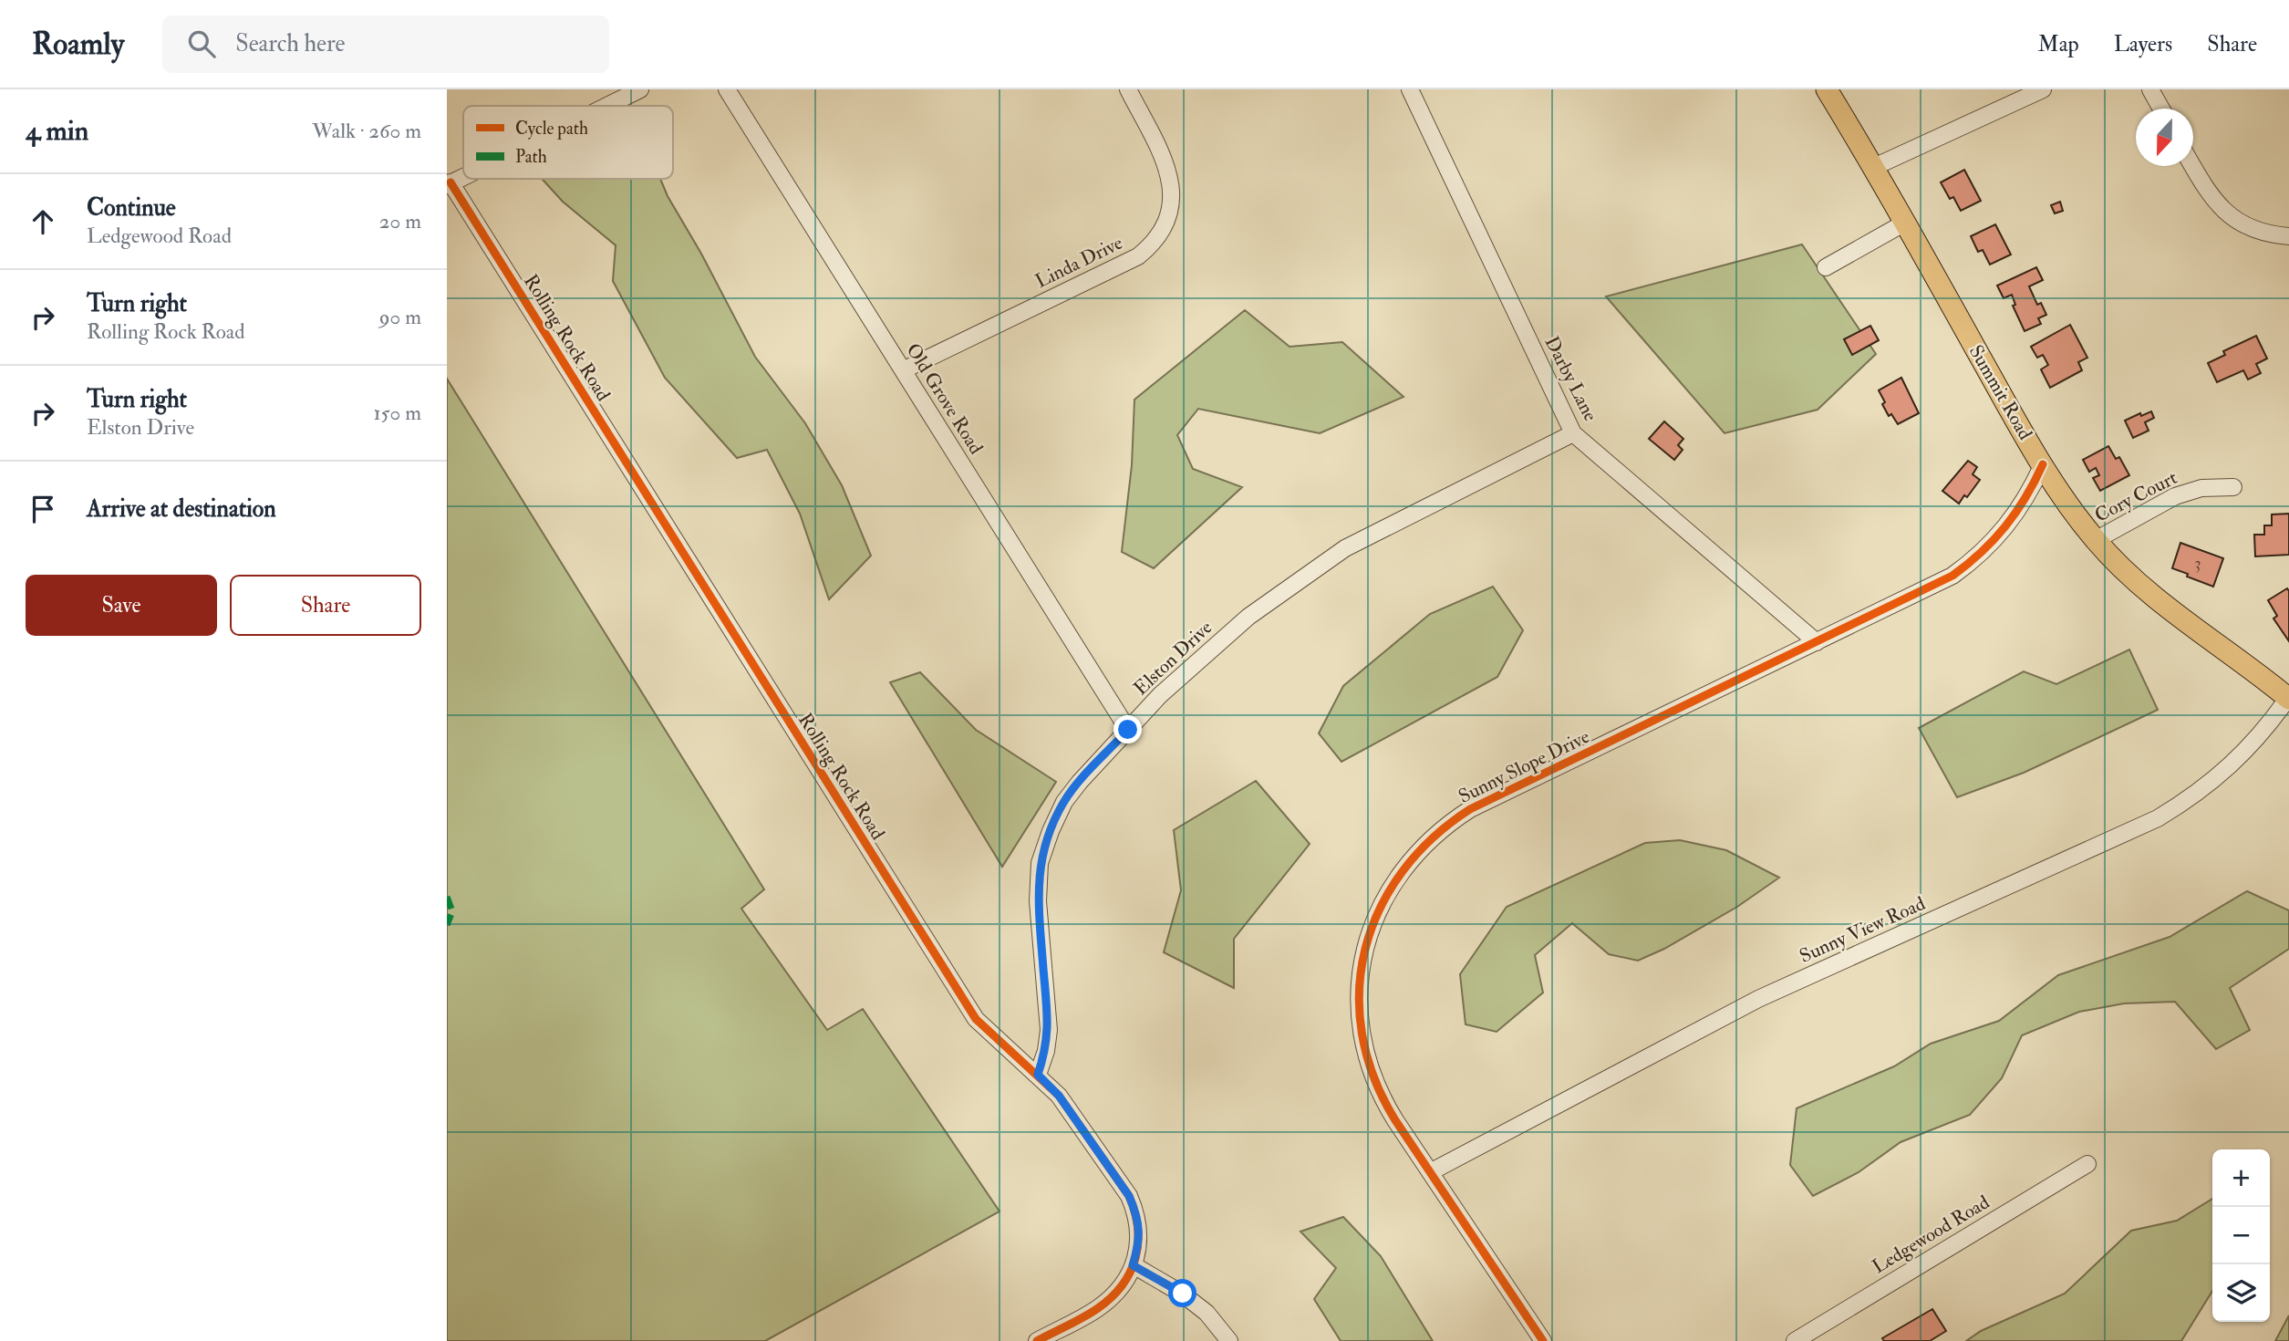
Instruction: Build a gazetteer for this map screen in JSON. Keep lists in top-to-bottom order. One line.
{"streets":{"main road":["Summit Road"],"street":["Linda Drive","Rolling Rock Road","Darby Lane","Old Grove Road","Cory Court","Elston Drive","Sunny Slope Drive","Sunny View Road","Ledgewood Road"]},"crossings":[["Linda Drive","Old Grove Road"],["Rolling Rock Road","Elston Drive"],["Darby Lane","Elston Drive"],["Darby Lane","Sunny Slope Drive"],["Summit Road","Cory Court"],["Summit Road","Sunny Slope Drive"],["Summit Road","Sunny View Road"],["Old Grove Road","Elston Drive"],["Sunny Slope Drive","Sunny View Road"]],"house_numbers":["3"],"legend":["Cycle path","Path"],"north":"bottom","page":{"header":"Roamly","search":"Search here","nav":["Map","Layers","Share"],"heading":["4 min","Walk · 260 m"],"list":[["Continue","Ledgewood Road","20 m"],["Turn right","Rolling Rock Road","90 m"],["Turn right","Elston Drive","150 m"],"Arrive at destination"],"buttons":["Save","Share"],"map_buttons":["+","−"]}}
